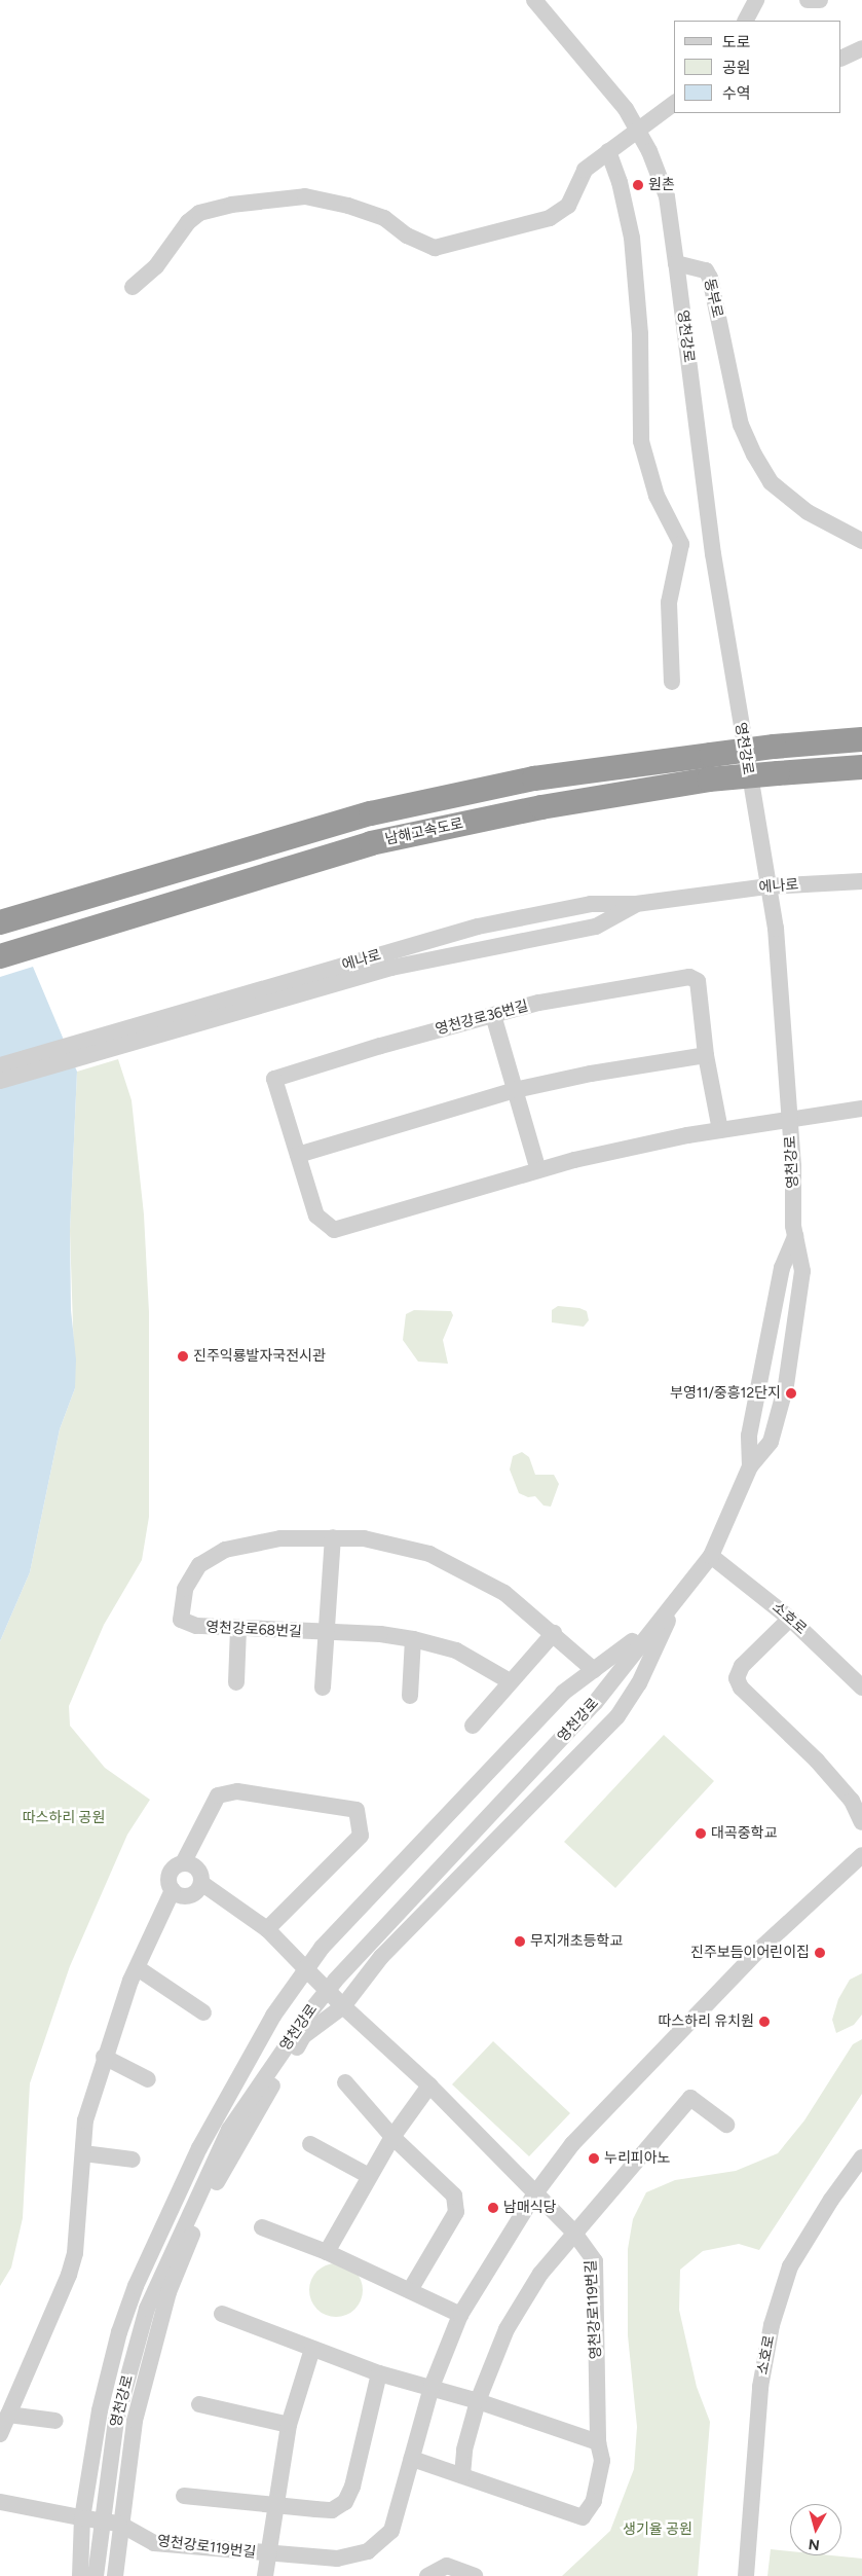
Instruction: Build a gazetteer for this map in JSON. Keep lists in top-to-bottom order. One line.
{"streets":{"highway":["남해고속도로"],"street":["동부로","영천강로","에나로","영천강로36번길","소호로","영천강로68번길","영천강로119번길"]},"crossings":[["동부로","영천강로"],["영천강로","에나로"],["영천강로","영천강로36번길"],["영천강로","소호로"],["영천강로","영천강로68번길"],["영천강로","영천강로119번길"]],"parks":["따스하리 공원","생기율 공원"],"places":["원촌","진주익룡발자국전시관","부영11/중흥12단지","대곡중학교","무지개초등학교","진주보듬이어린이집","따스하리 유치원","누리피아노","남매식당"],"legend":["도로","공원","수역"],"north":"bottom"}
